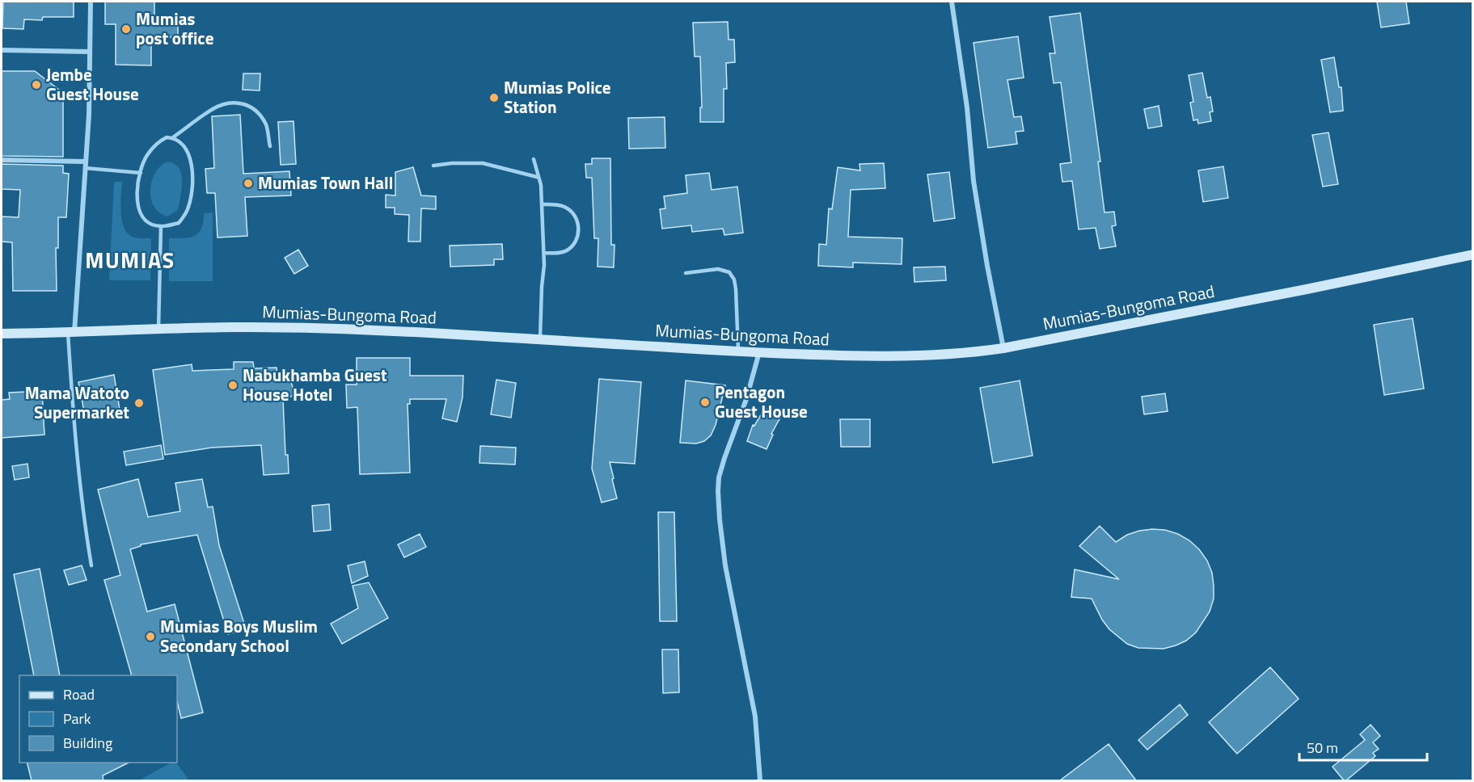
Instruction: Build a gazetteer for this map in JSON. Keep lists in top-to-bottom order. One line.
{"streets":{"street":["Mumias-Bungoma Road"]},"districts":["MUMIAS"],"places":["Mumias post office","Jembe Guest House","Mumias Police Station","Mumias Town Hall","Nabukhamba Guest House Hotel","Pentagon Guest House","Mama Watoto Supermarket","Mumias Boys Muslim Secondary School"],"legend":["Road","Park","Building"],"scale_bar":"50 m"}
